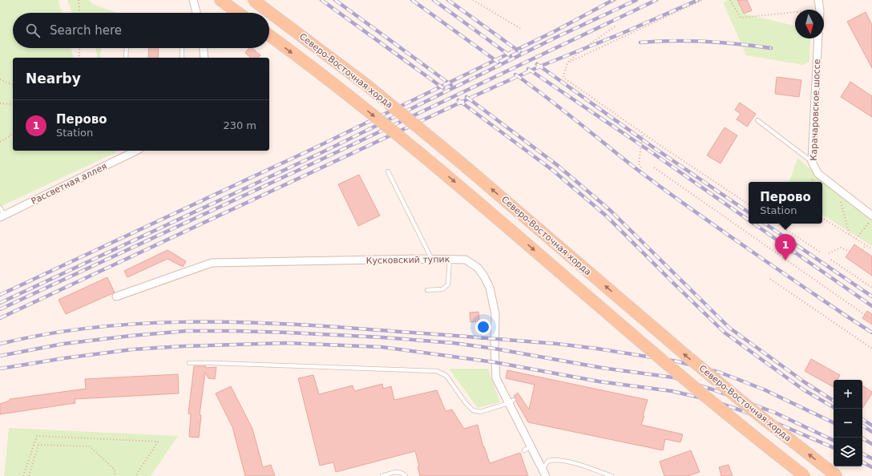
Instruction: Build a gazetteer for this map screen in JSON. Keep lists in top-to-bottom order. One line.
{"streets":{"main road":["Северо-Восточная хорда"],"street":["Карачаровское шоссе","Рассветная аллея","Кусковский тупик"]},"north":"bottom","page":{"search":"Search here","heading":"Nearby","list":[{"mark":"1","name":"Перово","note":"Station","value":"230 m"}],"popup":["Перово","Station"],"pins":"1","map_buttons":["+","−"]}}
